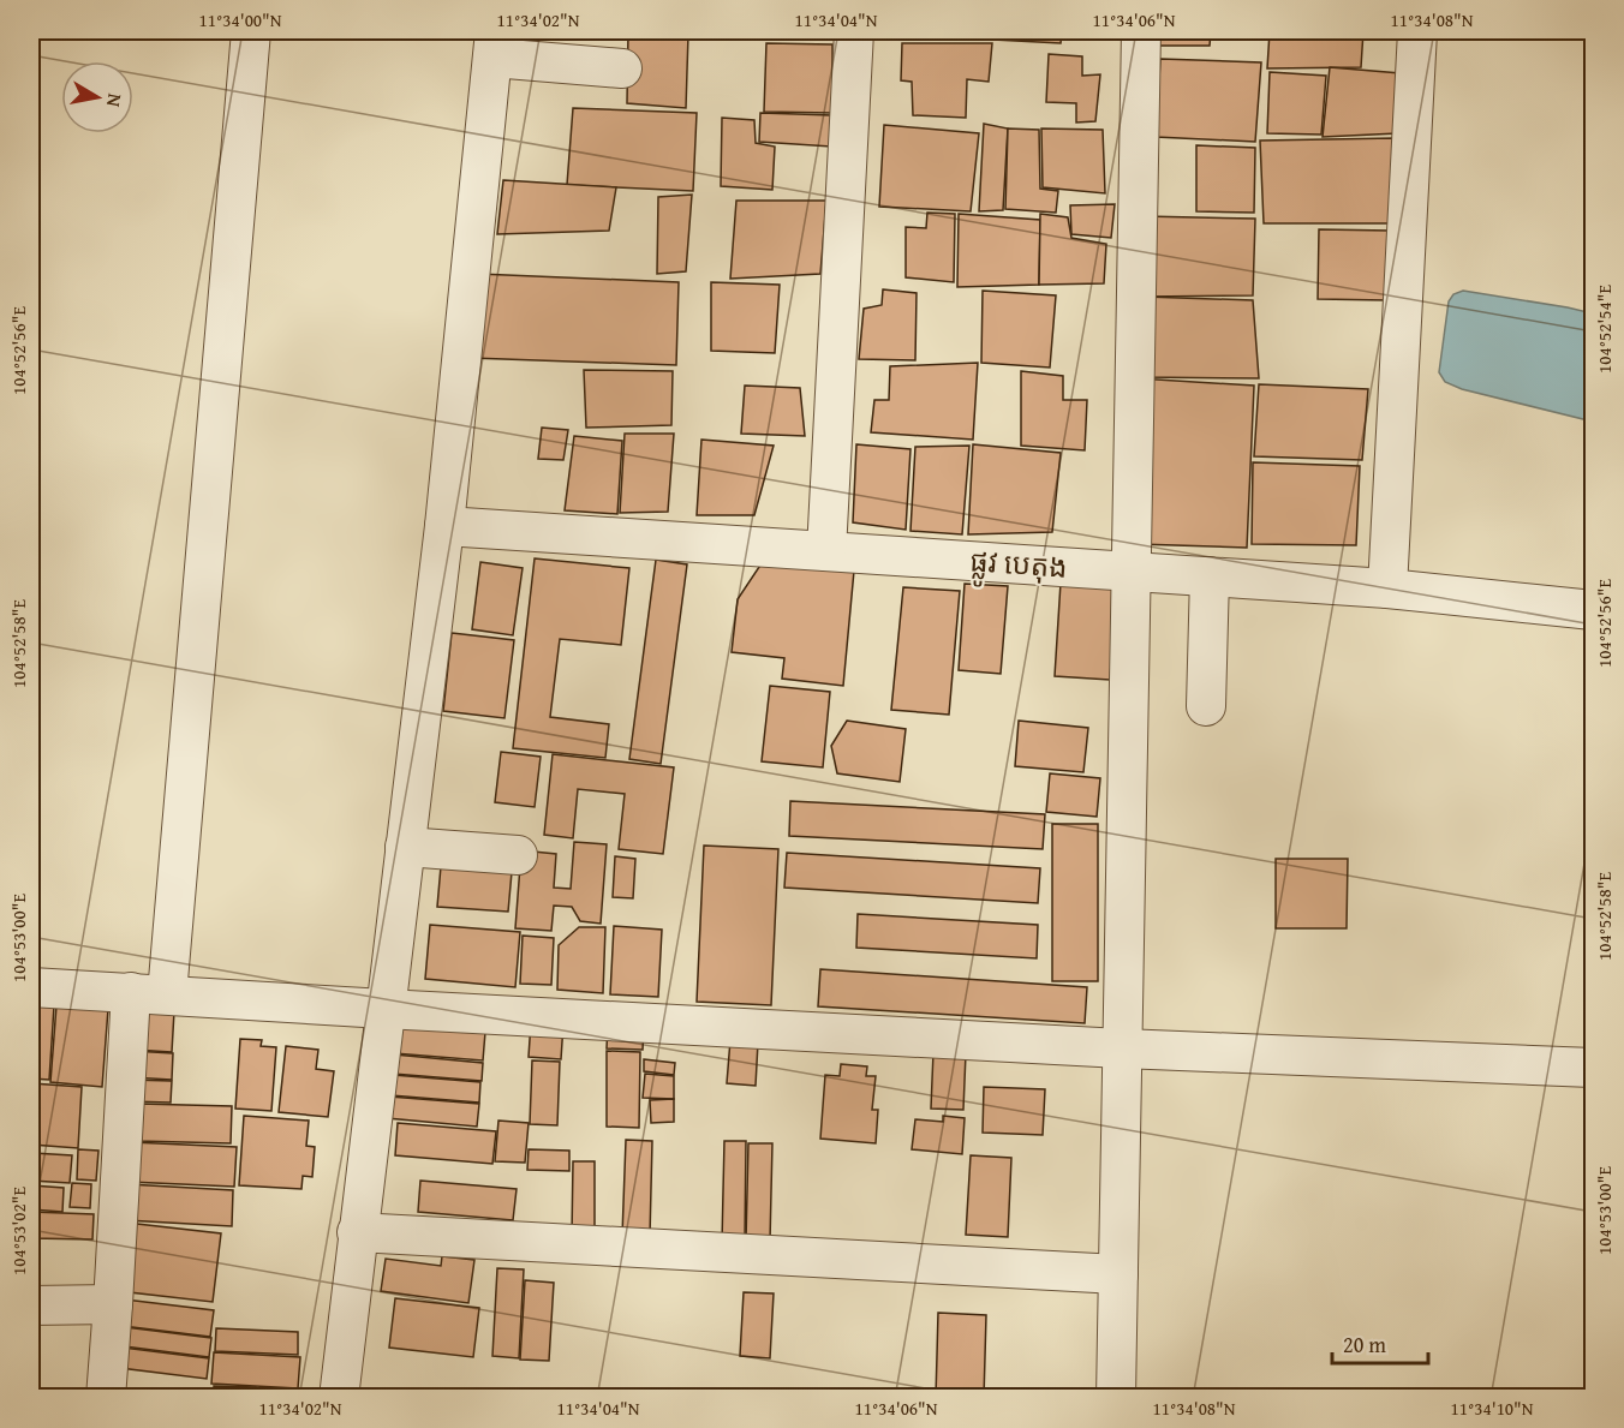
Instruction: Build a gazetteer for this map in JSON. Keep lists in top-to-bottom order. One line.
{"streets":{"street":["ផ្លូវ បេតុង"]},"scale_bar":"20 m","north":"right","coordinates":["11°34'00\"N","11°34'02\"N","11°34'04\"N","11°34'06\"N","11°34'08\"N","104°52'54\"E","104°52'56\"E","104°52'58\"E","104°53'00\"E","104°53'02\"E","11°34'10\"N"]}
